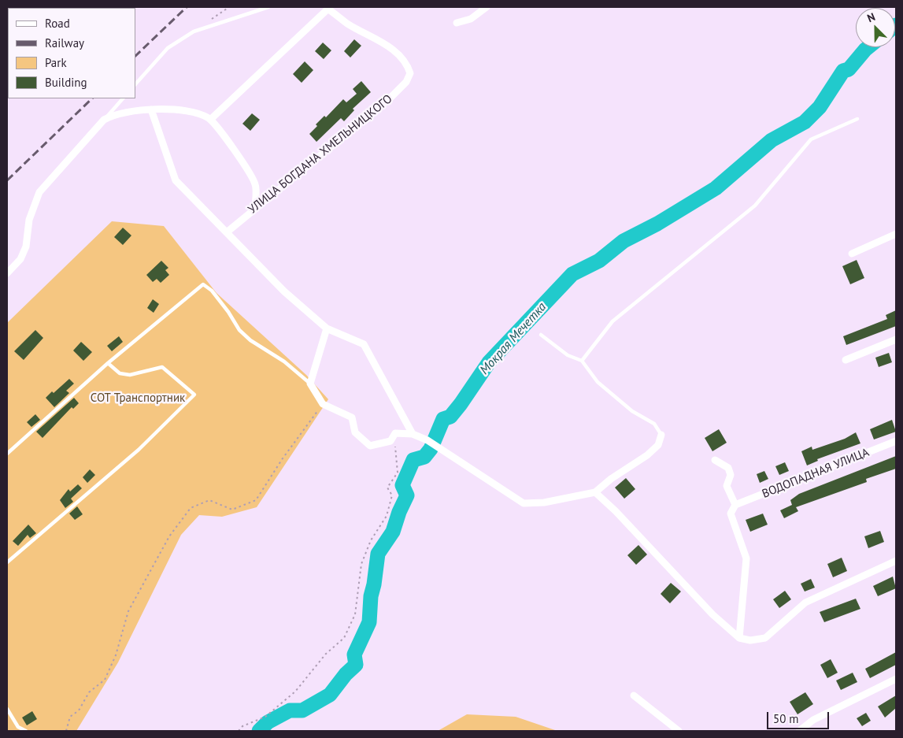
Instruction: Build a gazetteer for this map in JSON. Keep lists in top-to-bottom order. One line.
{"streets":{"street":["УЛИЦА БОГДАНА ХМЕЛЬНИЦКОГО","ВОДОПАДНАЯ УЛИЦА"]},"water":["Мокрая Мечетка"],"parks":["СОТ Транспортник"],"legend":["Road","Railway","Park","Building"],"scale_bar":"50 m","north":"top left"}
